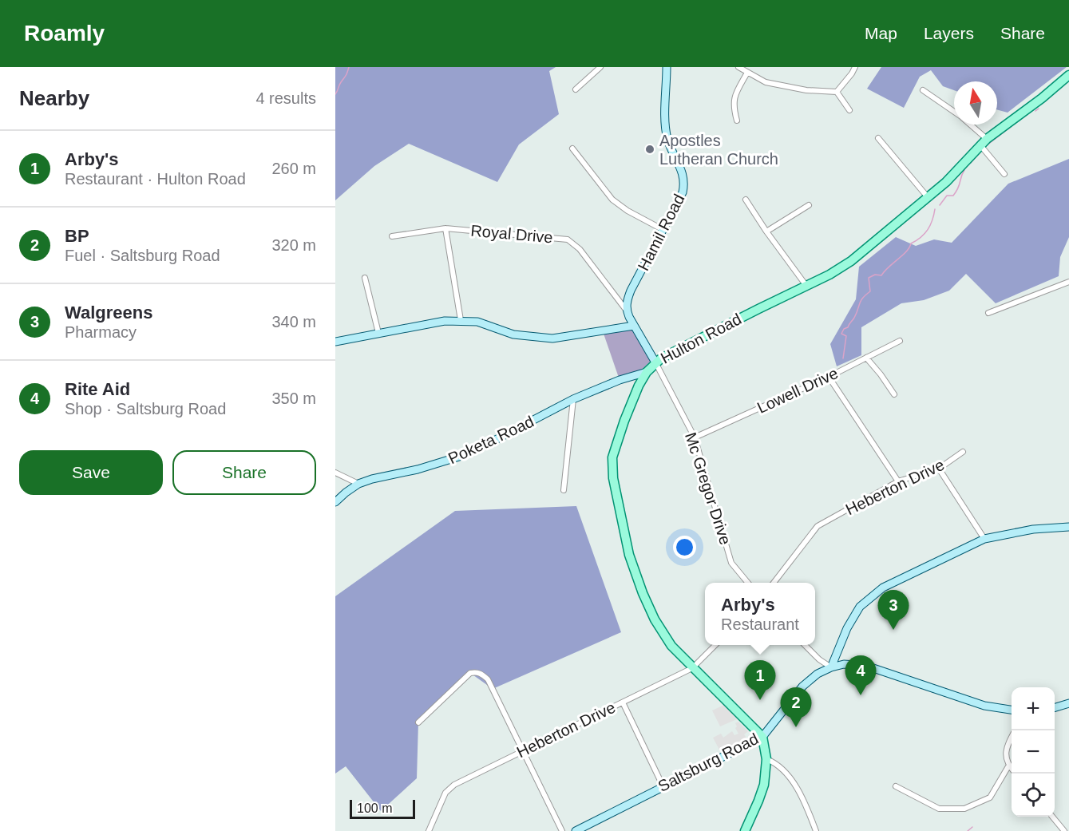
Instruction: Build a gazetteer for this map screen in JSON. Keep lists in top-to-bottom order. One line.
{"streets":{"main road":["Hulton Road"],"street":["Hamil Road","Royal Drive","Lowell Drive","Poketa Road","Heberton Drive","Mc Gregor Drive","Saltsburg Road"]},"crossings":[["Hamil Road","Royal Drive"],["Hulton Road","Poketa Road"],["Hulton Road","Heberton Drive"],["Hulton Road","Mc Gregor Drive"],["Hulton Road","Saltsburg Road"],["Lowell Drive","Mc Gregor Drive"]],"places":["Apostles Lutheran Church"],"scale_bar":"100 m","north":"top","page":{"header":"Roamly","nav":["Map","Layers","Share"],"heading":["Nearby","4 results"],"list":[{"mark":"1","name":"Arby's","note":"Restaurant · Hulton Road","value":"260 m"},{"mark":"2","name":"BP","note":"Fuel · Saltsburg Road","value":"320 m"},{"mark":"3","name":"Walgreens","note":"Pharmacy","value":"340 m"},{"mark":"4","name":"Rite Aid","note":"Shop · Saltsburg Road","value":"350 m"}],"buttons":["Save","Share"],"popup":["Arby's","Restaurant"],"pins":["3","4","1","2"],"map_buttons":["+","−"],"scale":"100 m"}}
